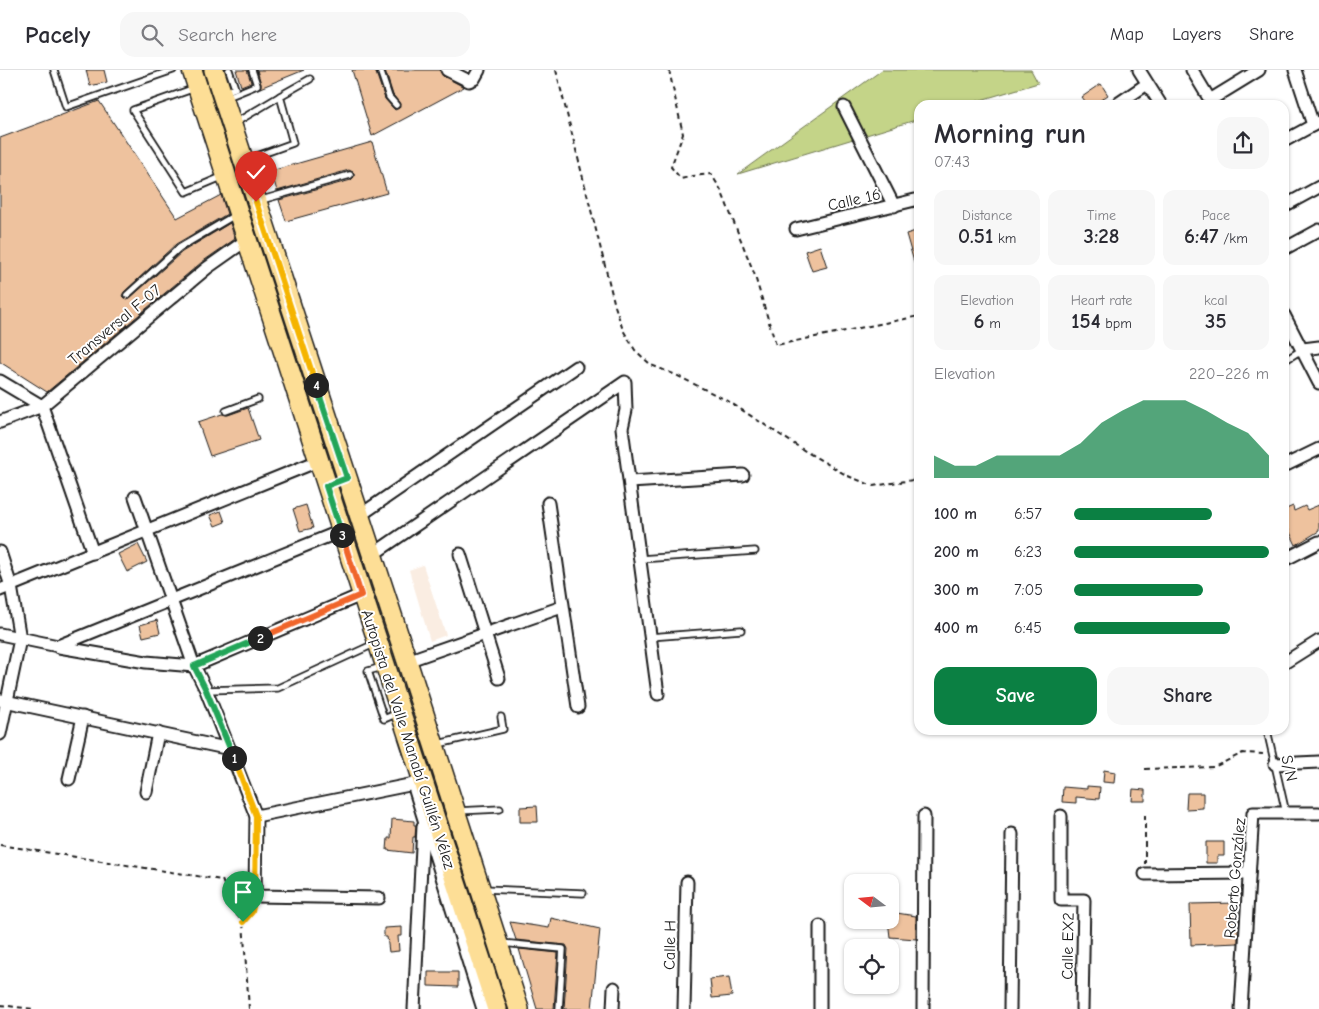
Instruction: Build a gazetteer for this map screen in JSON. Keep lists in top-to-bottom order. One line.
{"streets":{"main road":["Autopista del Valle Manabí Guillén Vélez"],"street":["Calle 16","Transversal F-07","Roberto González","Calle H","Calle EX2"],"lane":["S/N"]},"crossings":[["Transversal F-07","Autopista del Valle Manabí Guillén Vélez"],["S/N","Roberto González"]],"north":"left","page":{"header":"Pacely","search":"Search here","nav":["Map","Layers","Share"],"heading":["Morning run","07:43"],"stats":[["Distance","0.51 km"],["Time","3:28"],["Pace","6:47 /km"],["Elevation","6 m"],["Heart rate","154 bpm"],["kcal","35"]],"chart":["Elevation","220–226 m"],"pins":["4","3","2","1"],"list":[{"name":"100 m","note":"6:57"},{"name":"200 m","note":"6:23"},{"name":"300 m","note":"7:05"},{"name":"400 m","note":"6:45"}],"buttons":["Save","Share"]}}
